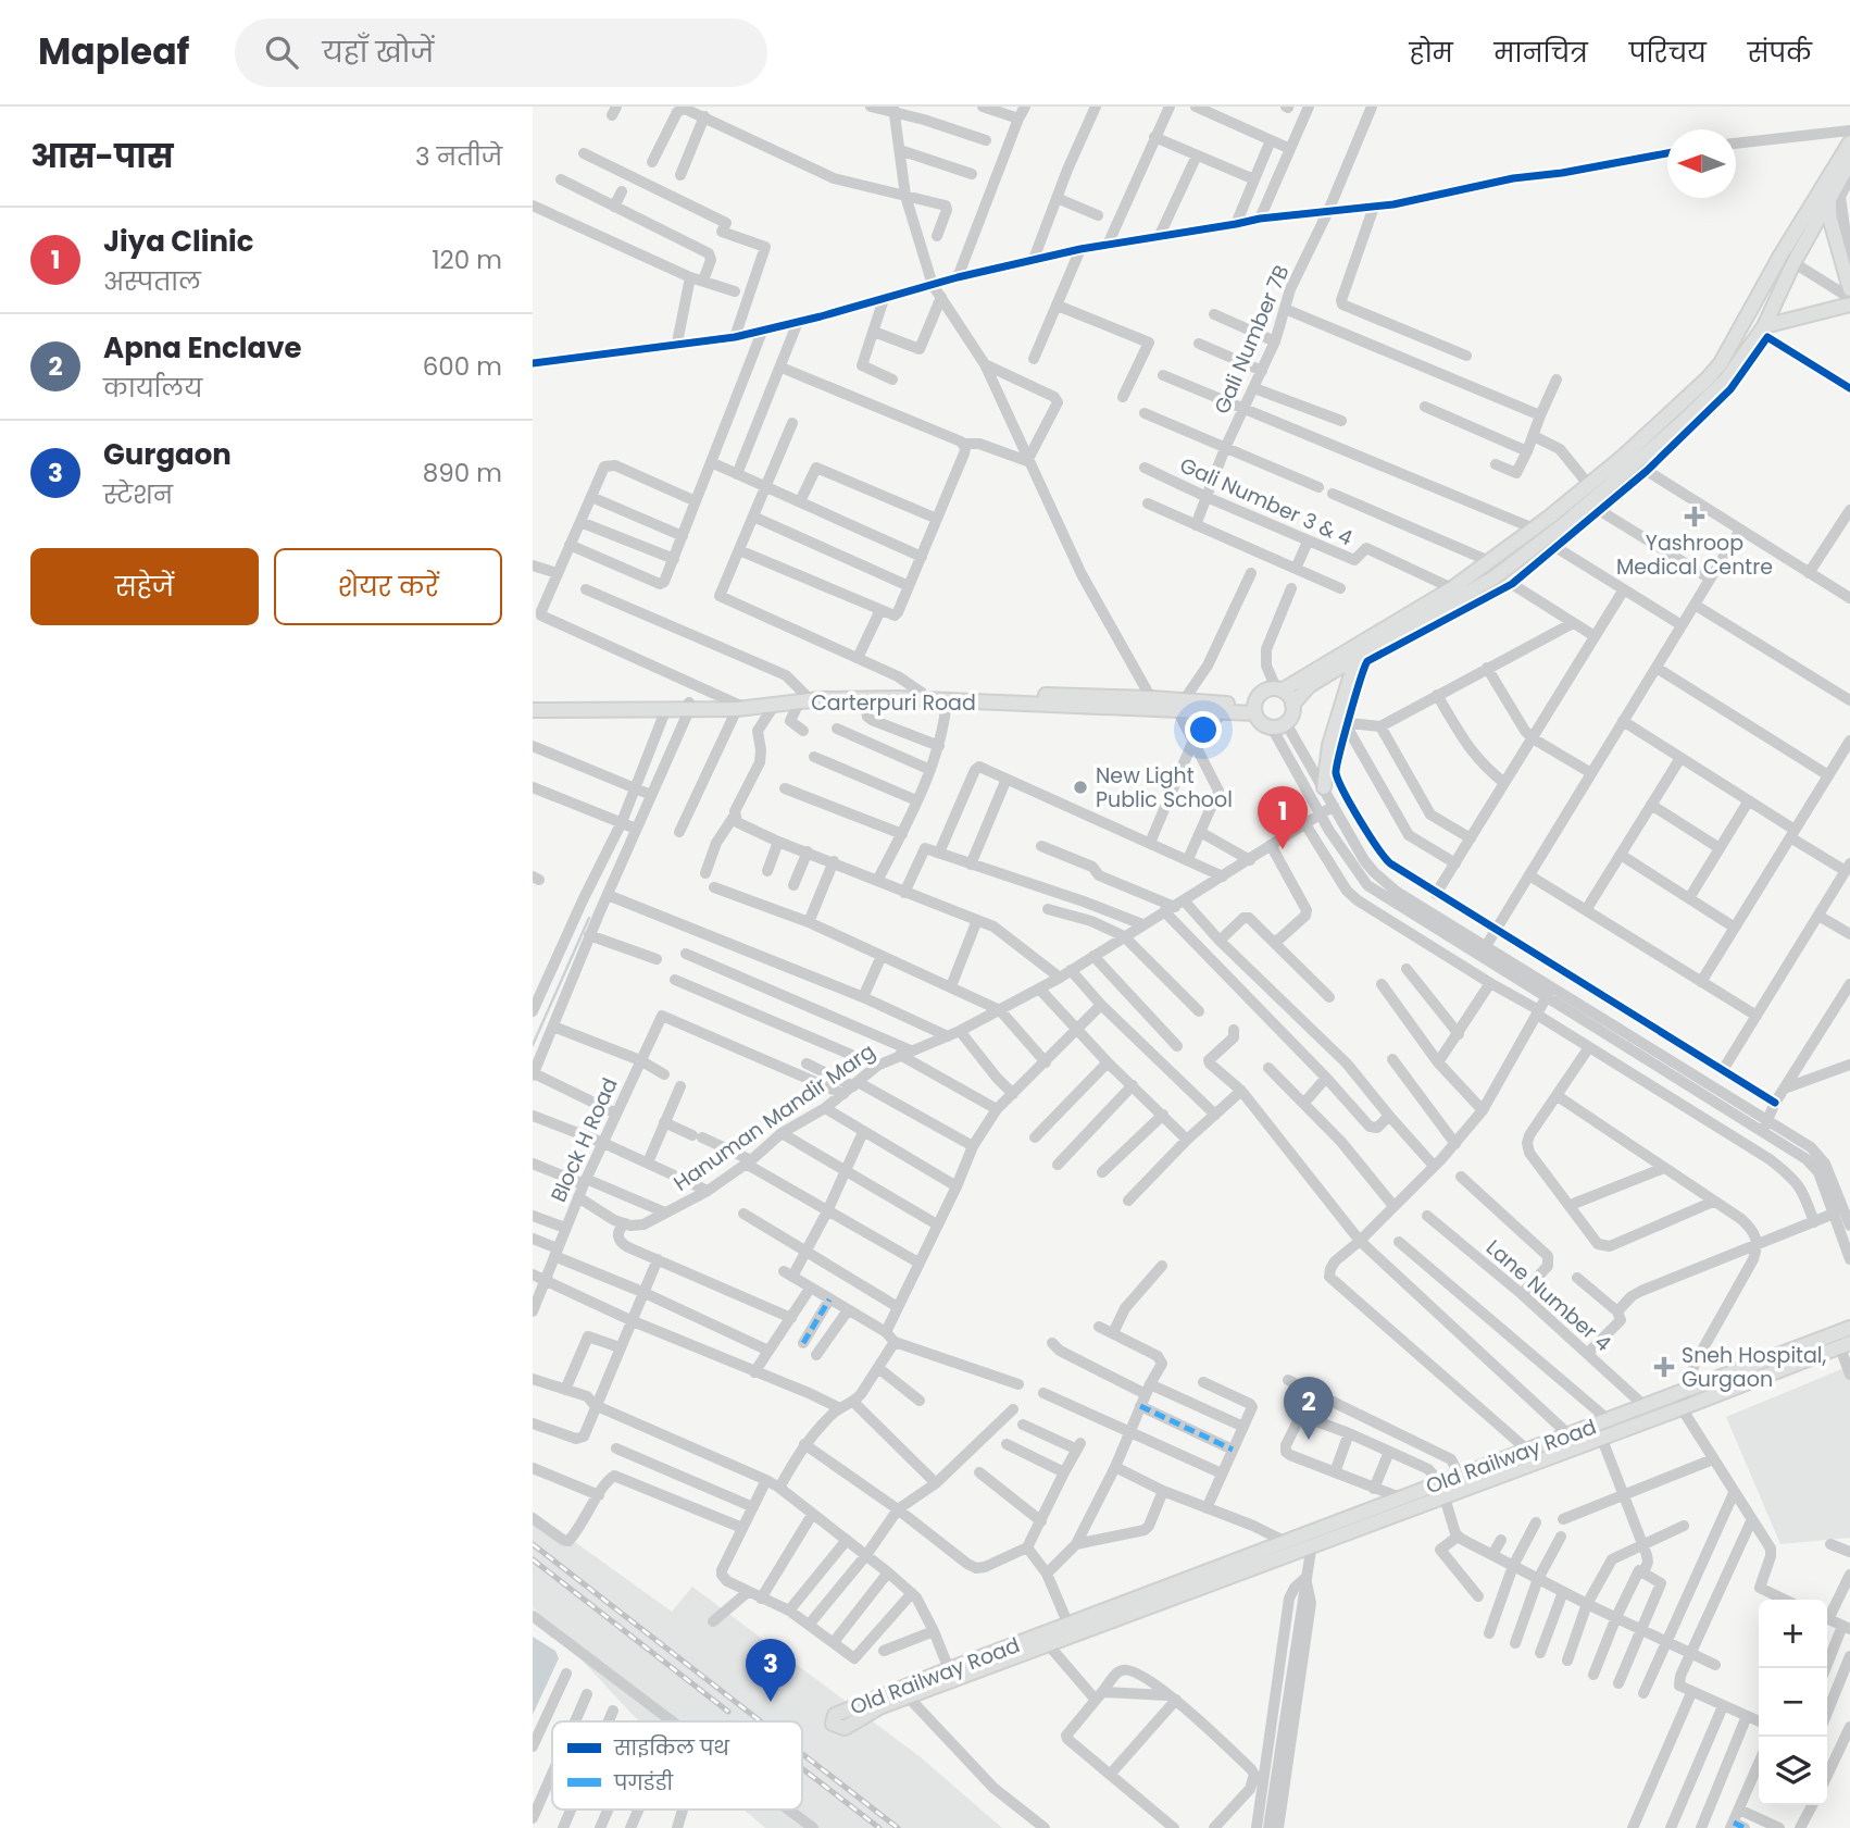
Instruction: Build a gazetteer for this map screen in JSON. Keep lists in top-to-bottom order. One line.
{"streets":{"main road":["Carterpuri Road","Old Railway Road"],"street":["Gali Number 7B","Gali Number 3 & 4","Hanuman Mandir Marg","Block H Road","Lane Number 4"]},"crossings":[["Gali Number 7B","Gali Number 3 & 4"],["Hanuman Mandir Marg","Block H Road"],["Lane Number 4","Old Railway Road"]],"places":{"health":["Yashroop Medical Centre","Sneh Hospital, Gurgaon"],"other":["New Light Public School"]},"legend":["साइकिल पथ","पगडंडी"],"north":"left","page":{"header":"Mapleaf","search":"यहाँ खोजें","nav":["होम","मानचित्र","परिचय","संपर्क"],"heading":["आस-पास","3 नतीजे"],"list":[{"mark":"1","name":"Jiya Clinic","note":"अस्पताल","value":"120 m"},{"mark":"2","name":"Apna Enclave","note":"कार्यालय","value":"600 m"},{"mark":"3","name":"Gurgaon","note":"स्टेशन","value":"890 m"}],"buttons":["सहेजें","शेयर करें"],"pins":["1","2","3"],"map_buttons":["+","−"]}}
